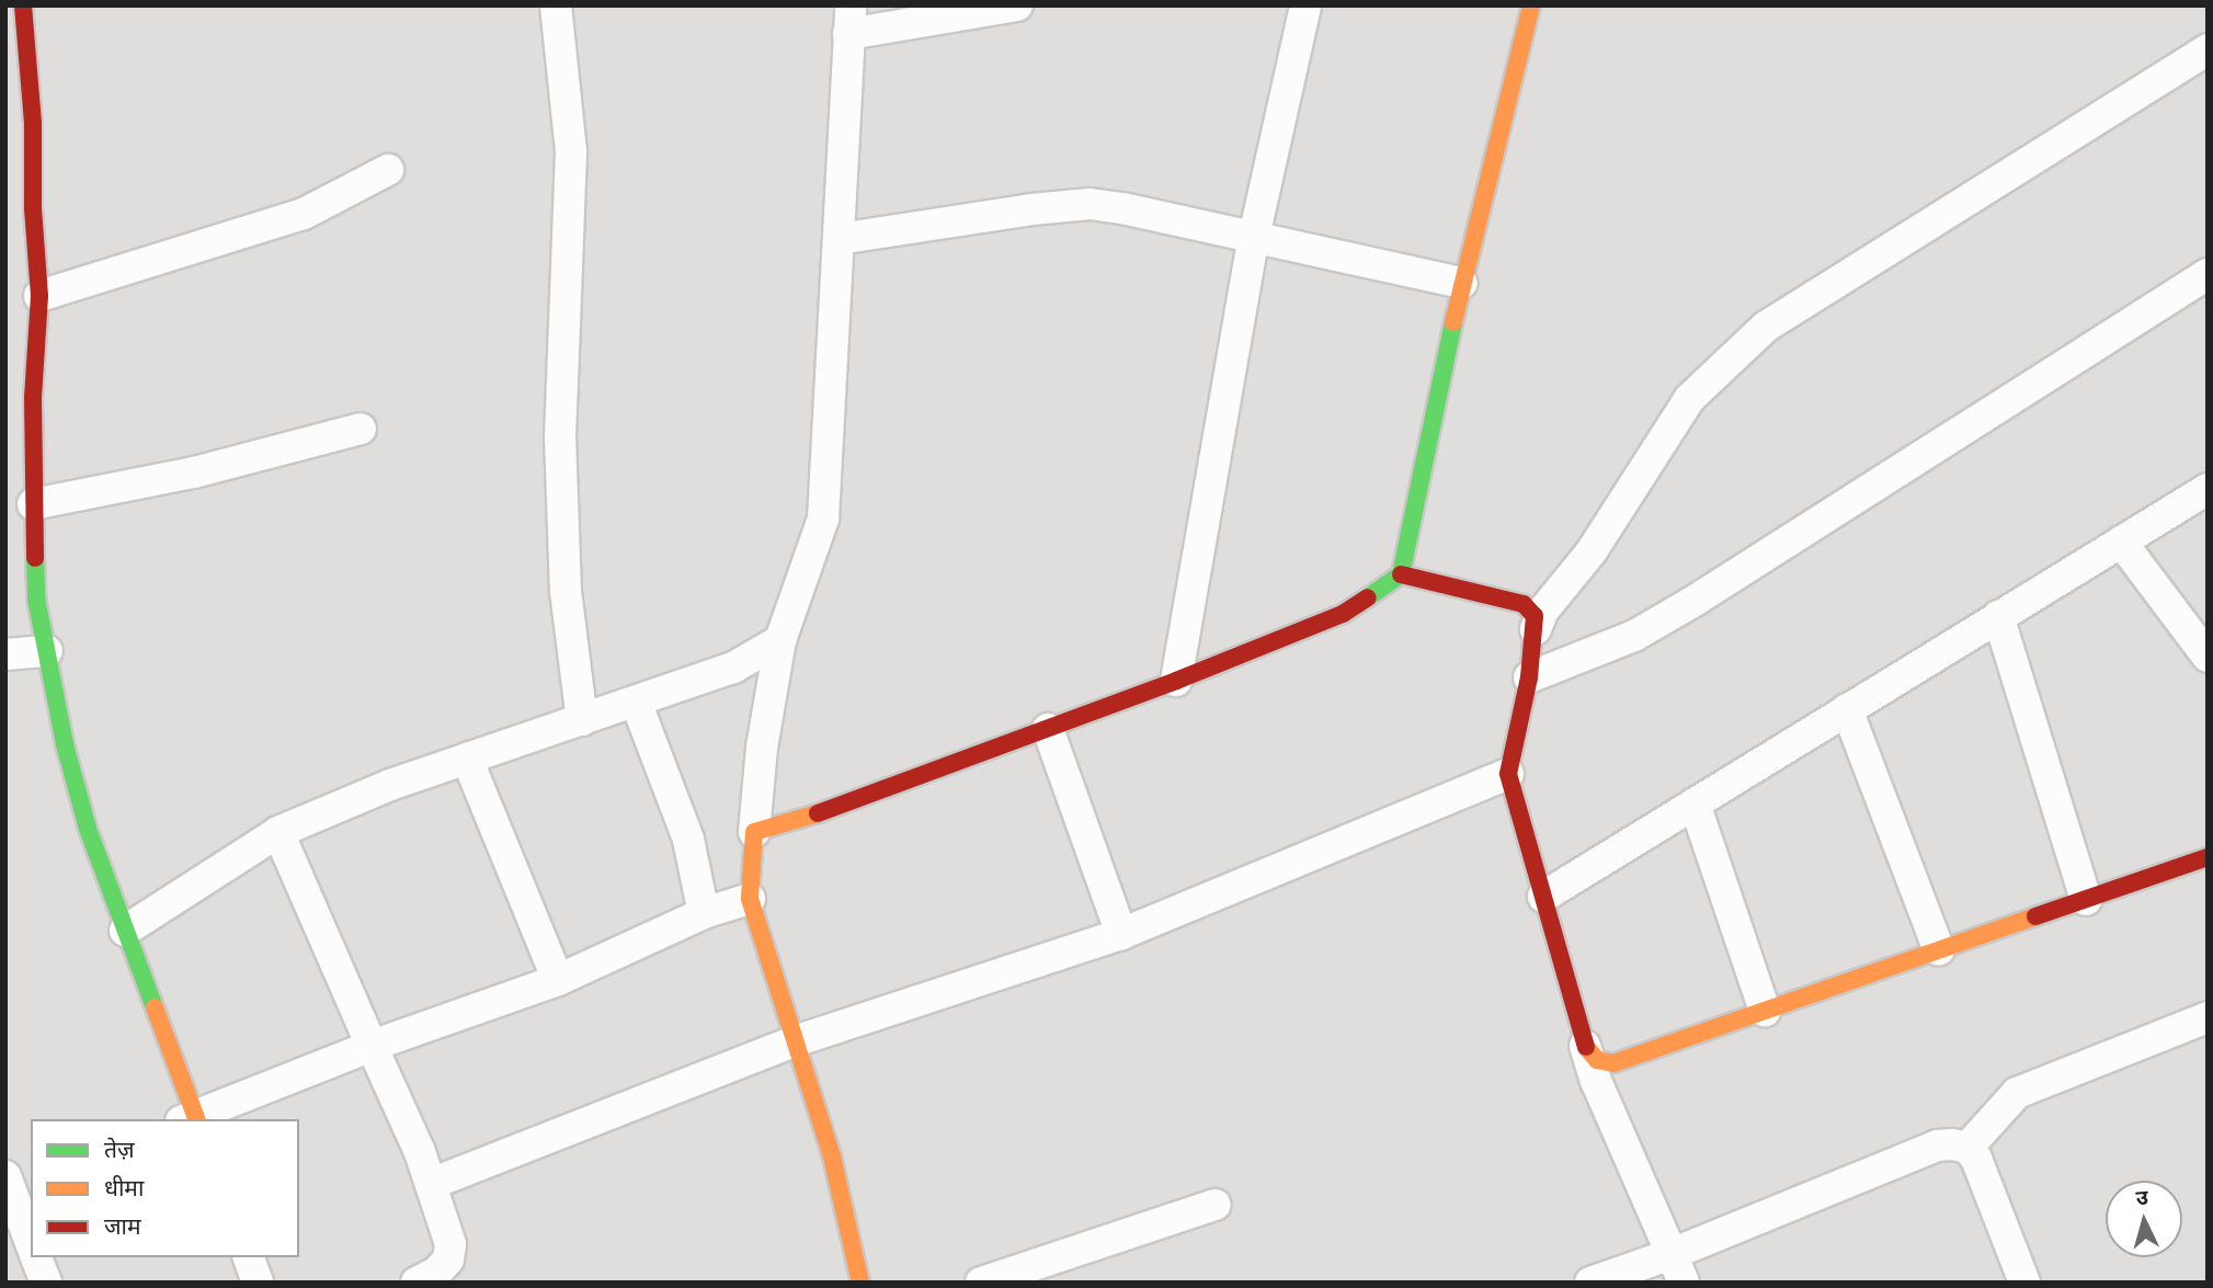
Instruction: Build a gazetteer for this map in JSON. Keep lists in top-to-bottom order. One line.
{"legend":["तेज़","धीमा","जाम"],"north":"top"}
